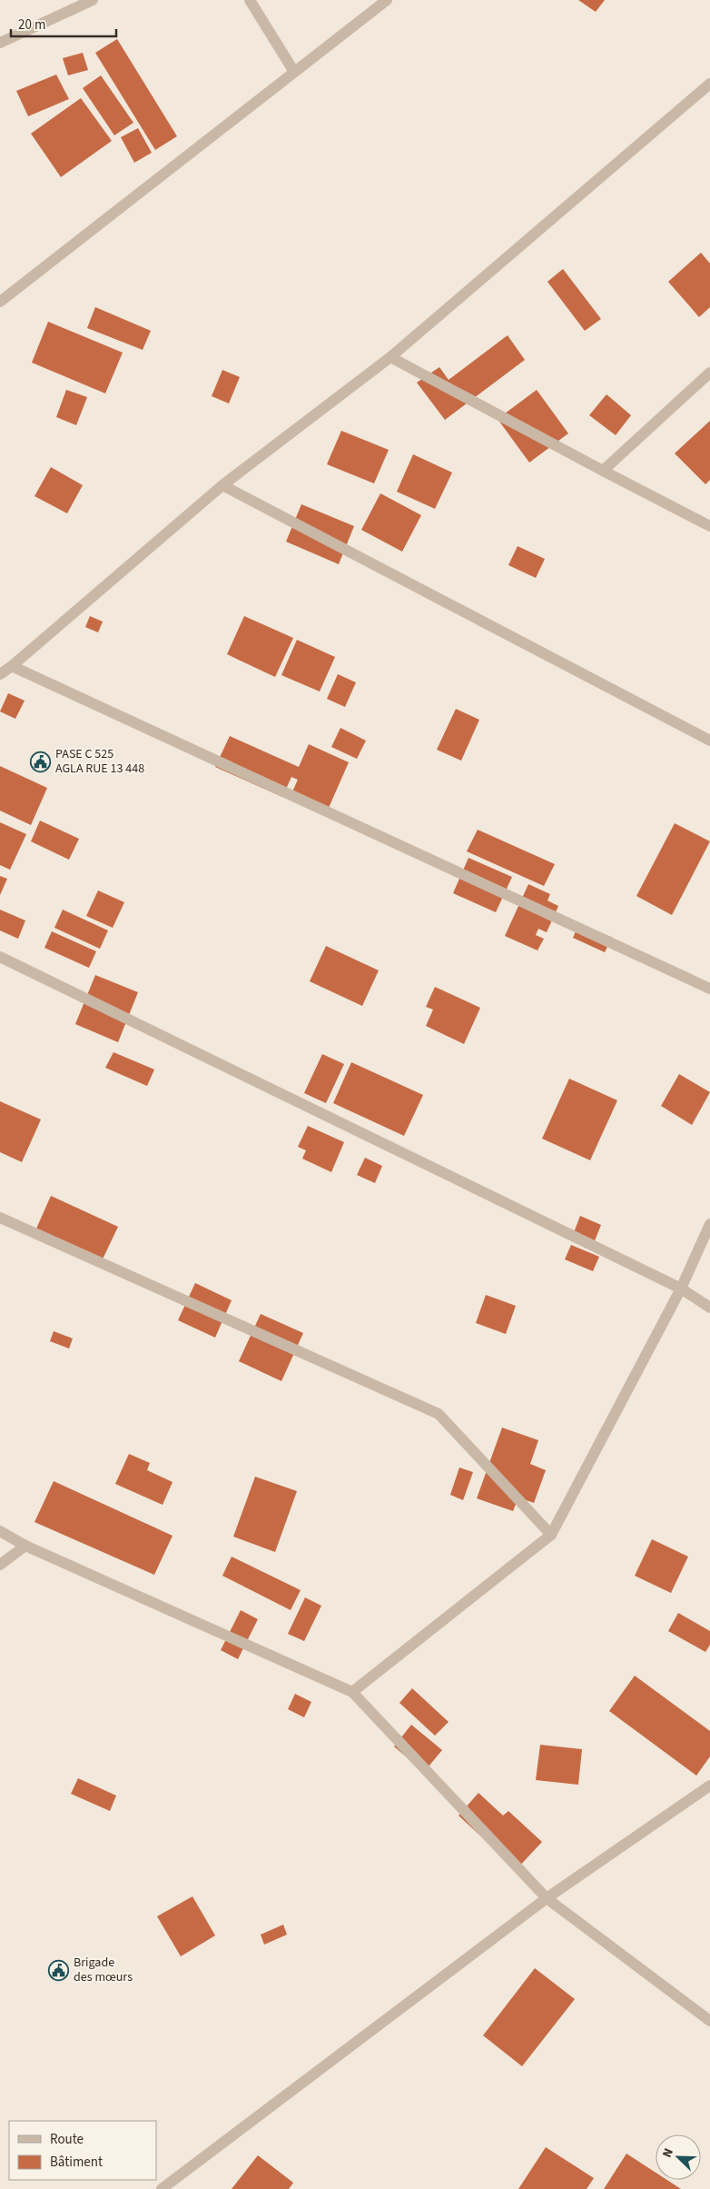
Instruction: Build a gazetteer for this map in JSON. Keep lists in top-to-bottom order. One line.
{"places":{"public building":["PASE C 525 AGLA RUE 13 448","Brigade des mœurs"]},"legend":["Route","Bâtiment"],"scale_bar":"20 m","north":"top left"}
